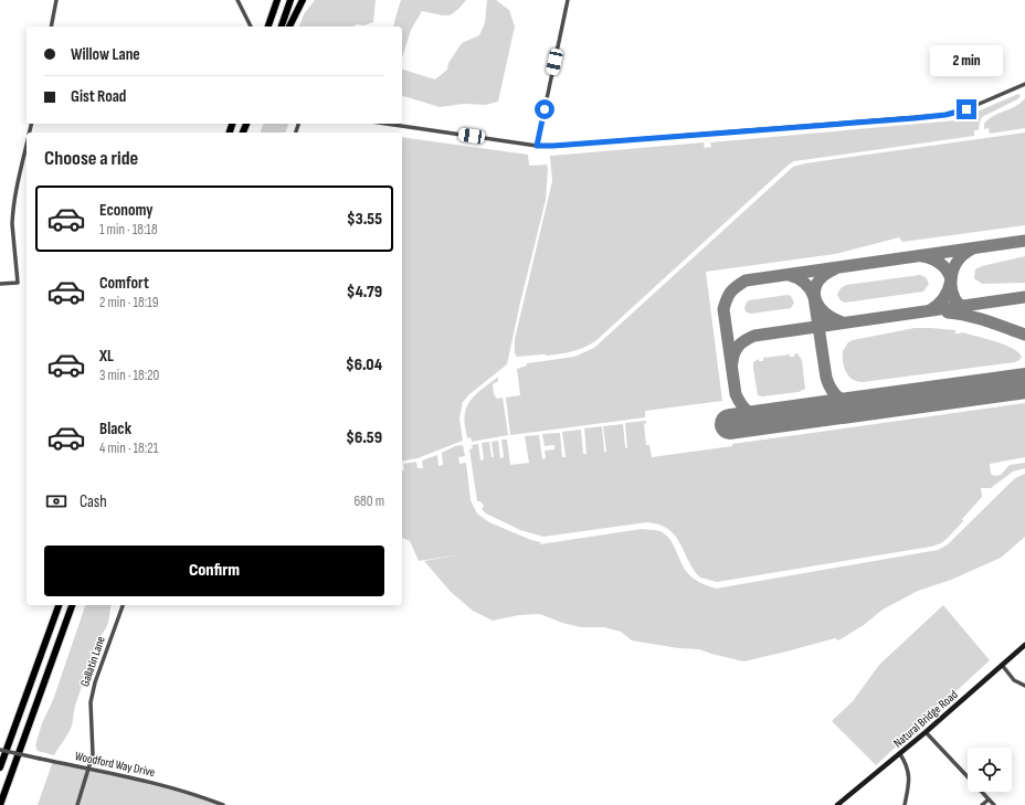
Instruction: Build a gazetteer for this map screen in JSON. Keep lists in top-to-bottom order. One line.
{"streets":{"main road":["Natural Bridge Road"],"street":["Gallatin Lane","Woodford Way Drive"]},"crossings":[["Gallatin Lane","Woodford Way Drive"]],"page":{"banner":["Willow Lane","Gist Road"],"bubble":"2 min","heading":"Choose a ride","list":[{"name":"Economy","note":"1 min · 18:18","value":"$3.55"},{"name":"Comfort","note":"2 min · 18:19","value":"$4.79"},{"name":"XL","note":"3 min · 18:20","value":"$6.04"},{"name":"Black","note":"4 min · 18:21","value":"$6.59"}],"pay":["Cash","680 m"],"buttons":"Confirm"}}
